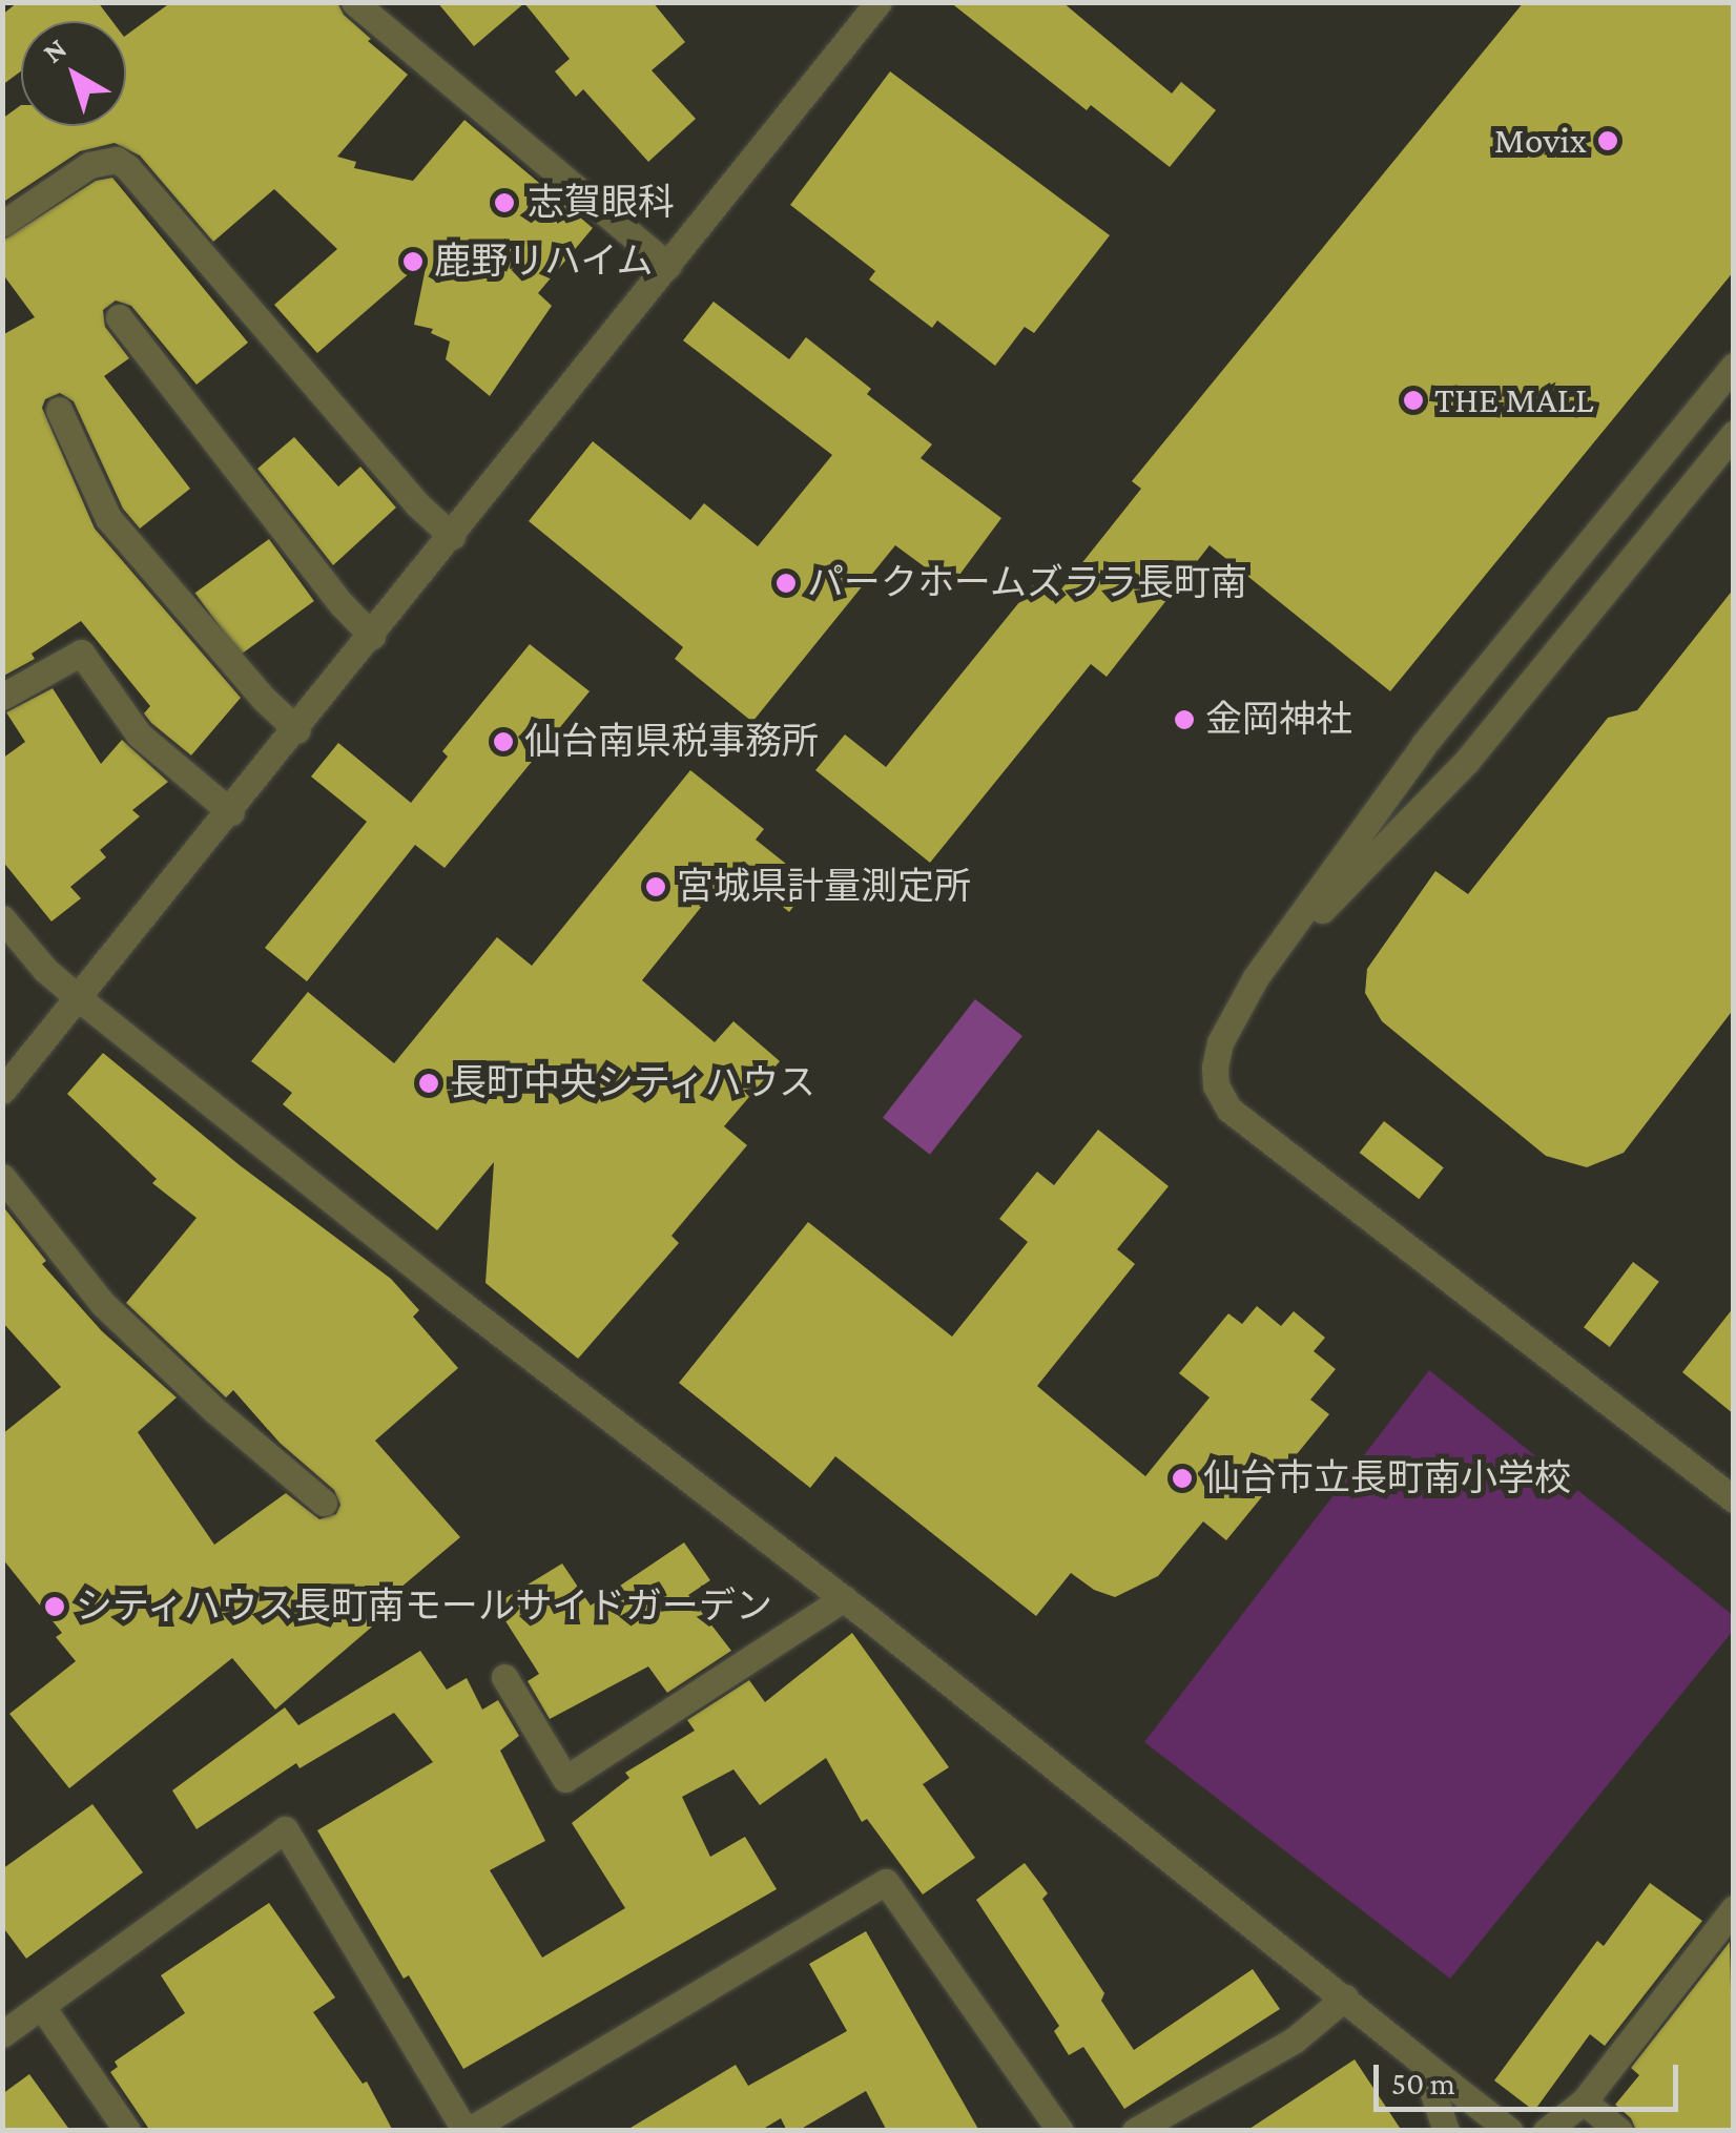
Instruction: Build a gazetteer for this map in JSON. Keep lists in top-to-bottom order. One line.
{"places":["Movix","志賀眼科","鹿野リハイム","THE MALL","パークホームズララ長町南","金岡神社","仙台南県税事務所","宮城県計量測定所","長町中央シティハウス","仙台市立長町南小学校","シティハウス長町南モールサイドガーデン"],"scale_bar":"50 m","north":"top left"}
